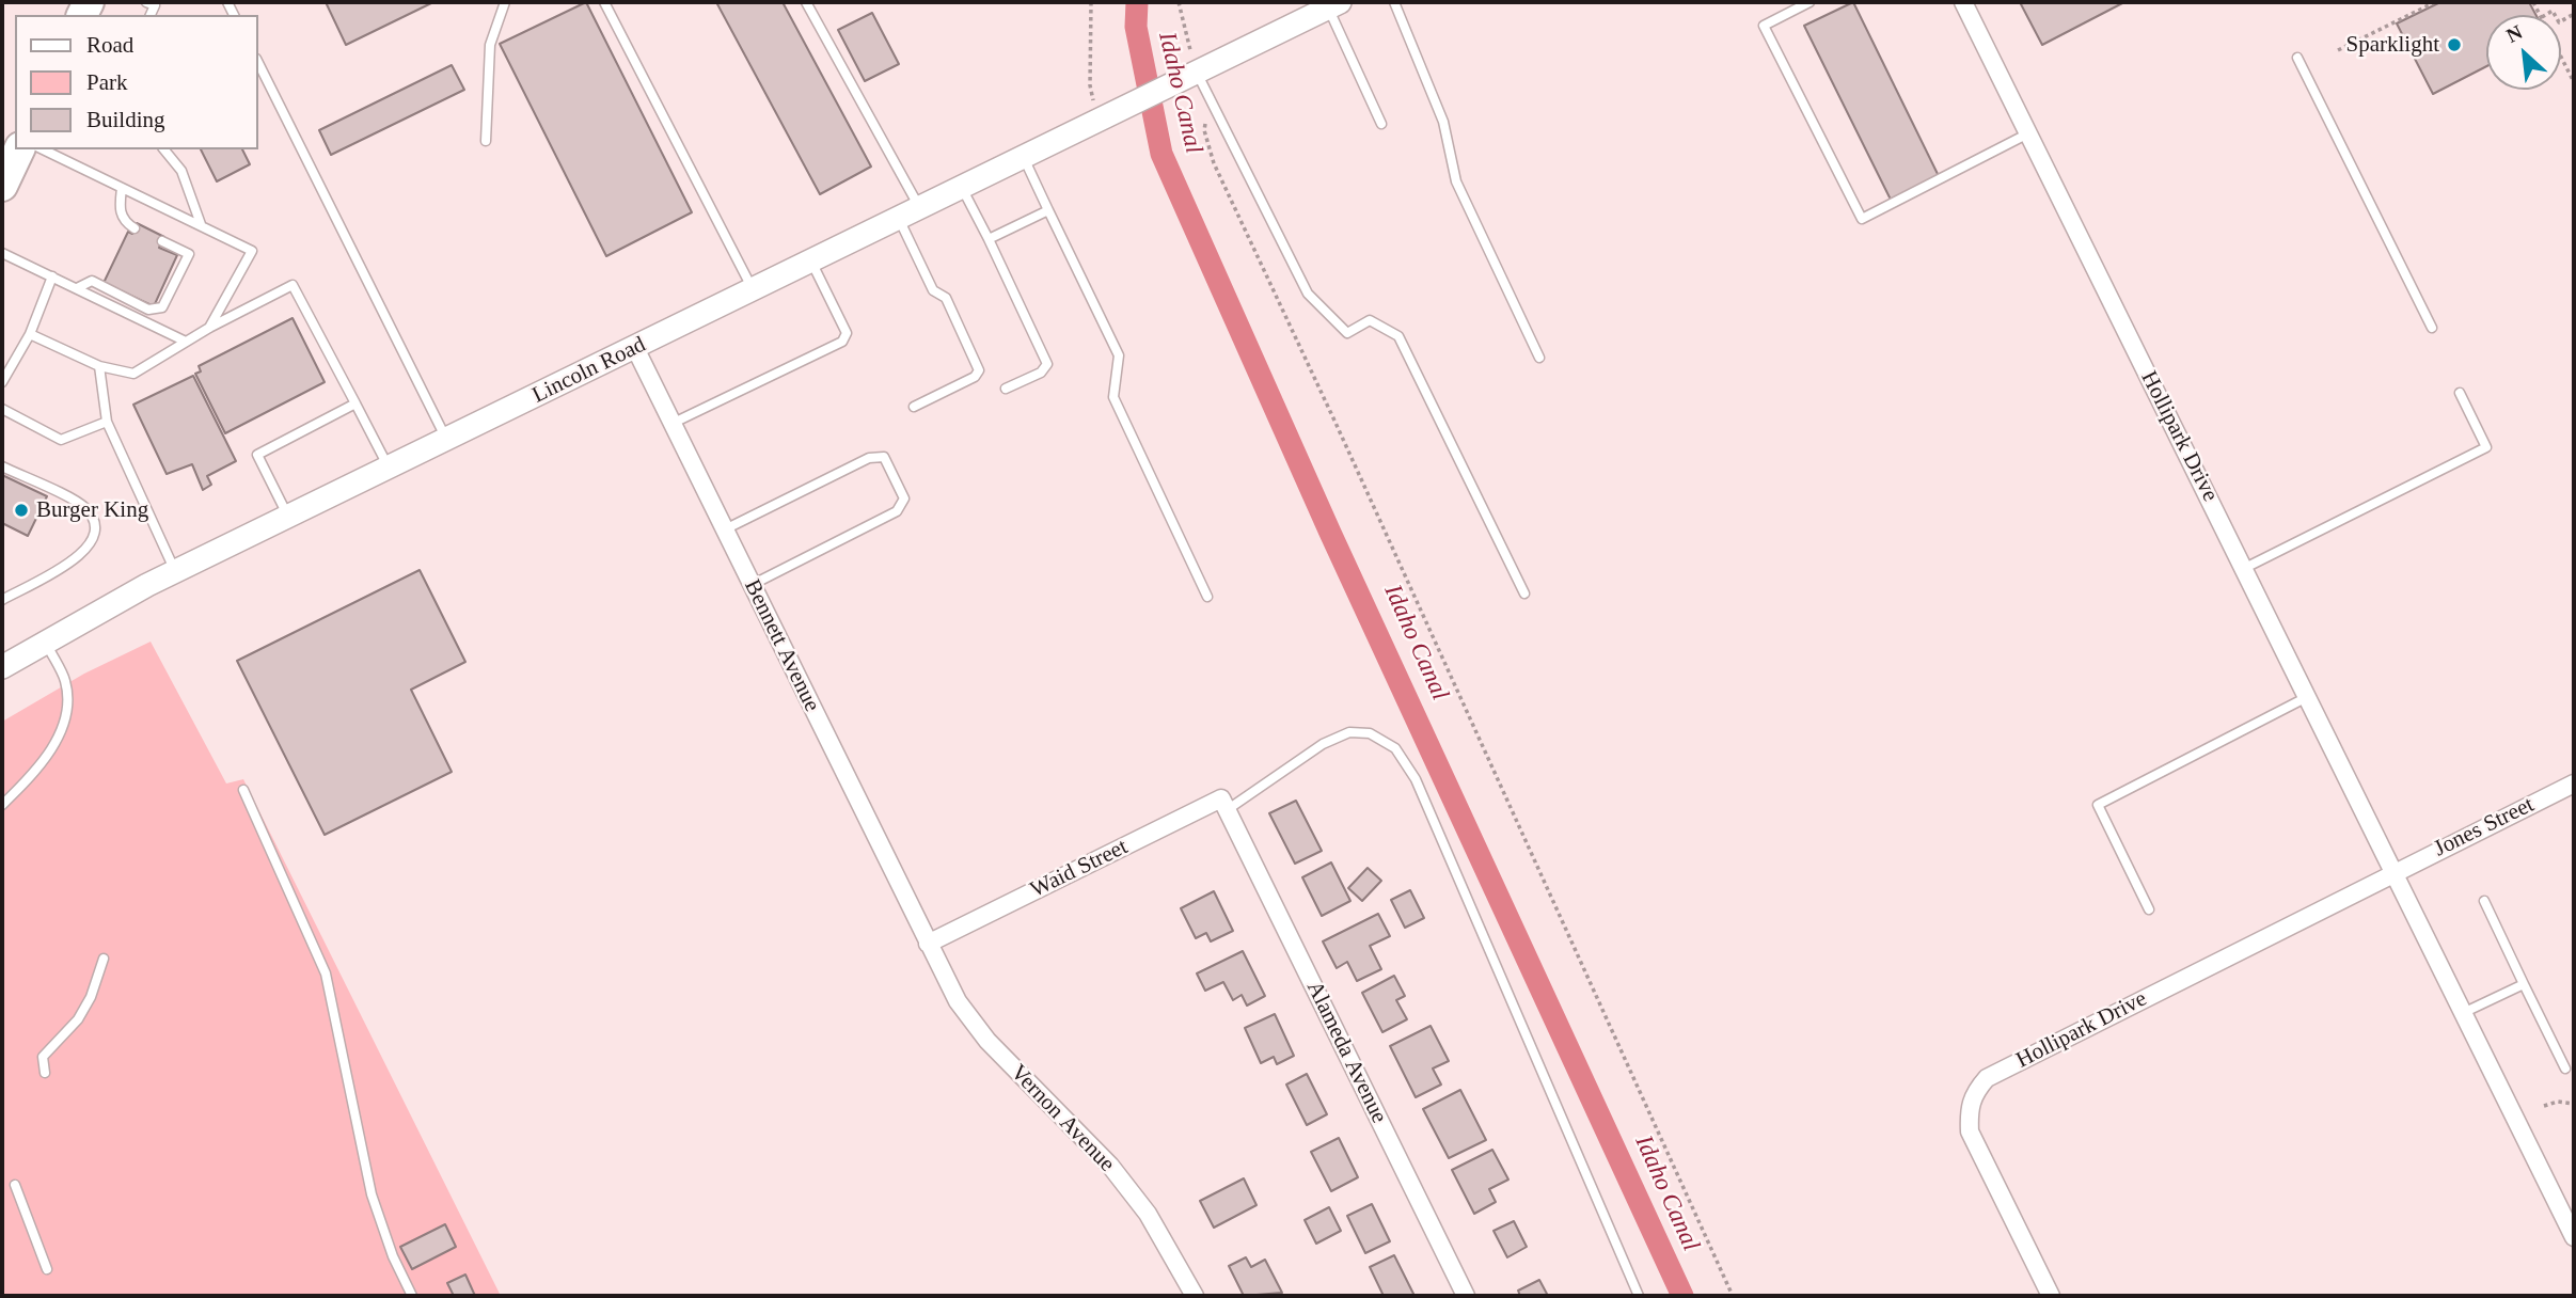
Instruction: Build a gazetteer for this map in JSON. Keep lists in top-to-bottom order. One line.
{"streets":{"main road":["Lincoln Road"],"street":["Hollipark Drive","Bennett Avenue","Jones Street","Waid Street","Alameda Avenue","Vernon Avenue"]},"crossings":[["Lincoln Road","Bennett Avenue"],["Hollipark Drive","Jones Street"],["Bennett Avenue","Waid Street"],["Bennett Avenue","Vernon Avenue"],["Waid Street","Alameda Avenue"],["Waid Street","Vernon Avenue"]],"water":["Idaho Canal"],"places":["Sparklight","Burger King"],"legend":["Road","Park","Building"],"north":"top left"}
